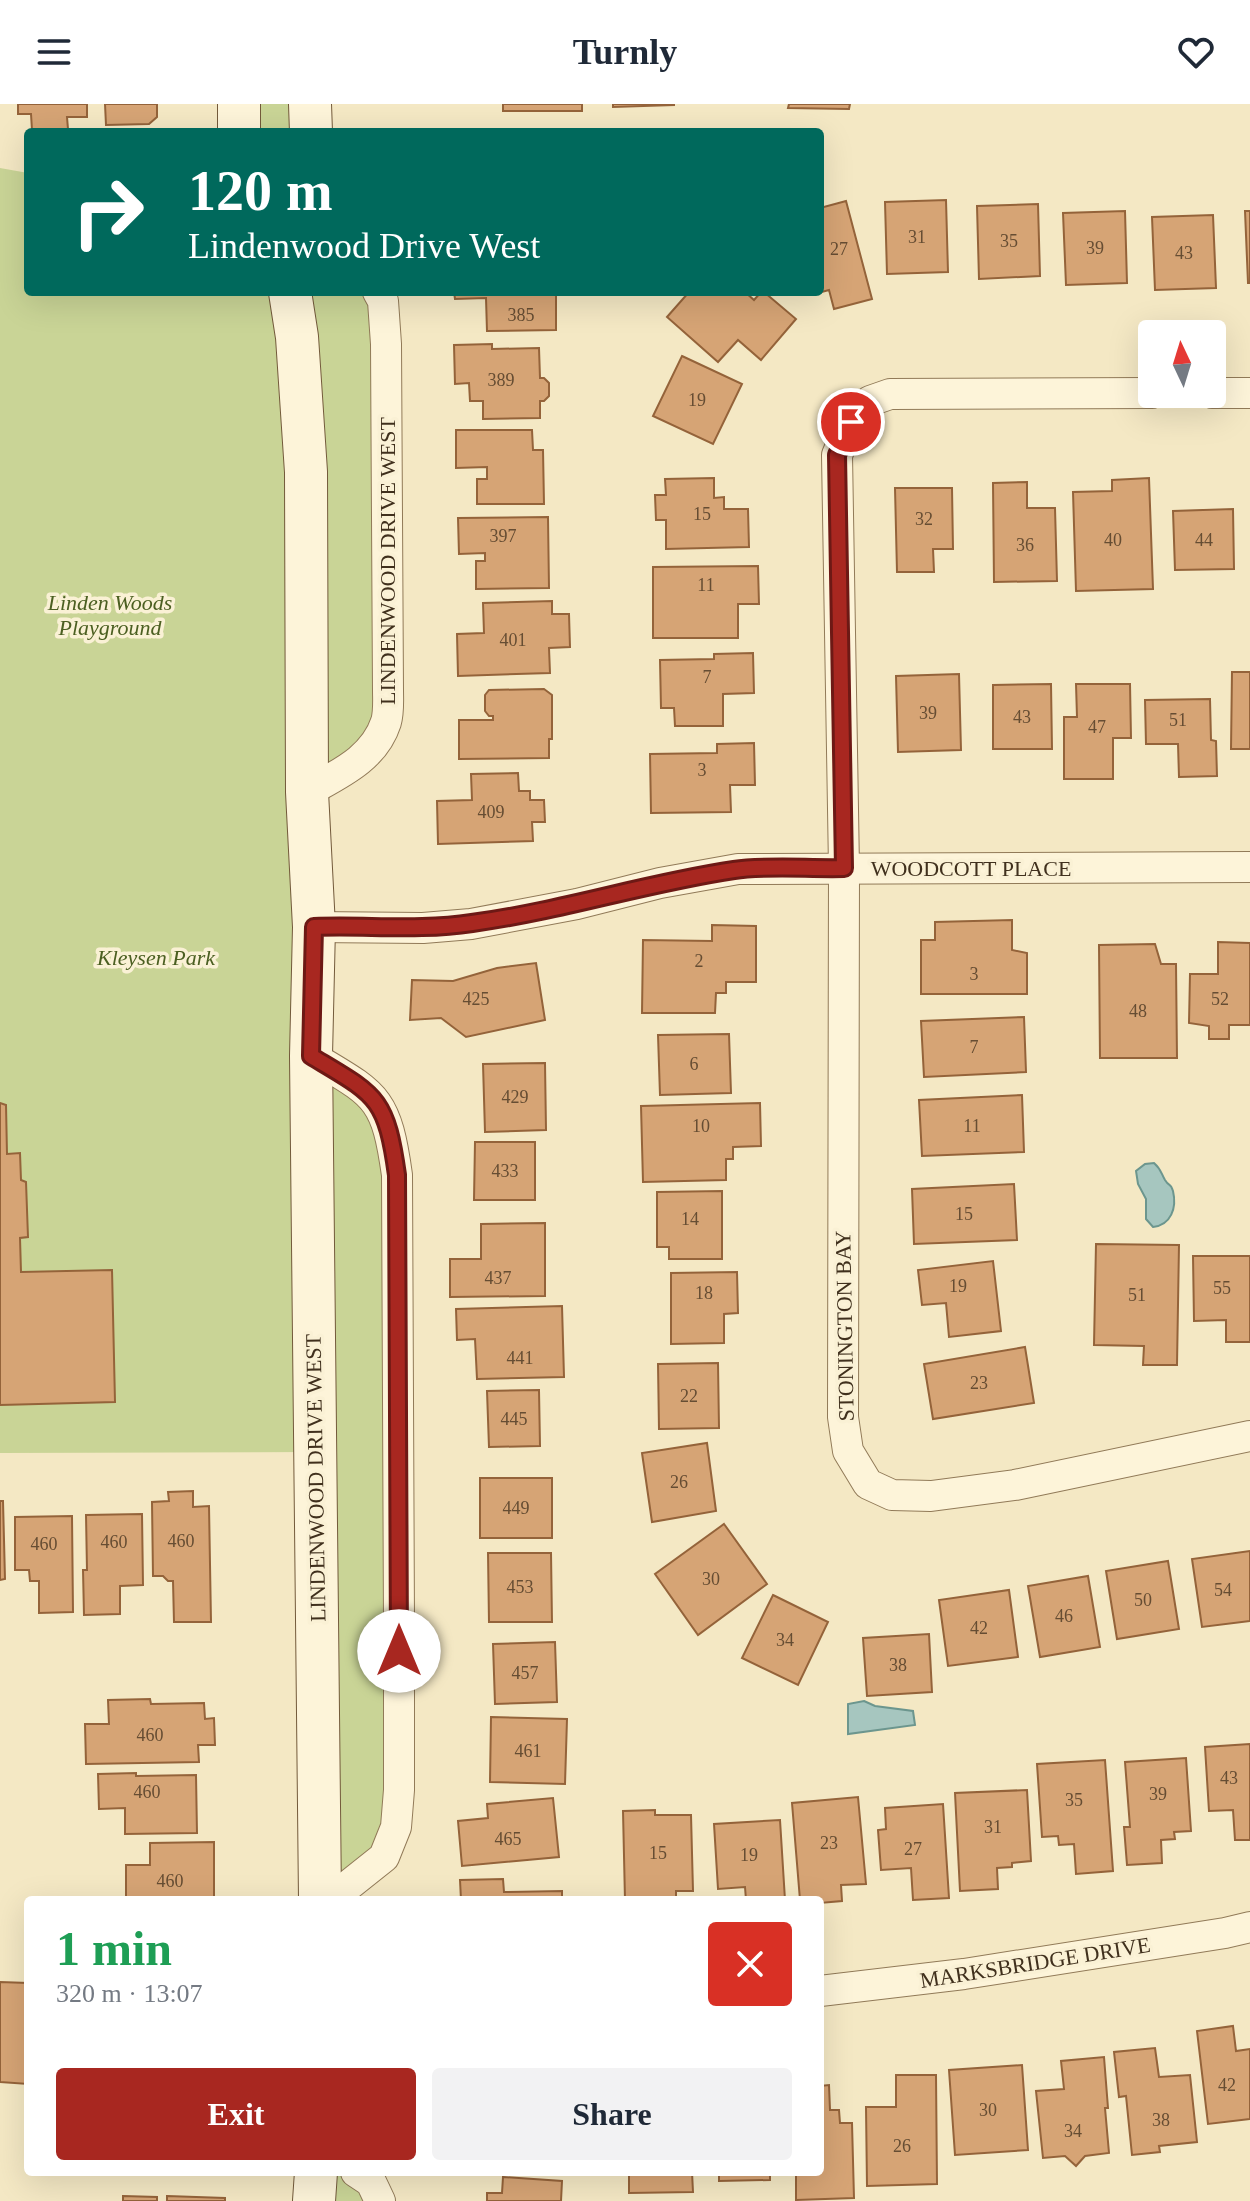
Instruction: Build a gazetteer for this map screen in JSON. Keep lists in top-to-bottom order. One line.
{"streets":{"street":["LINDENWOOD DRIVE WEST","WOODCOTT PLACE","STONINGTON BAY","MARKSBRIDGE DRIVE"]},"crossings":[["LINDENWOOD DRIVE WEST","WOODCOTT PLACE"],["WOODCOTT PLACE","STONINGTON BAY"]],"parks":["Linden Woods Playground","Kleysen Park"],"house_numbers":["31","35","39","27","43","385","389","19","15","32","397","40","44","36","11","401","7","39","43","51","47","3","409","2","3","425","52","48","7","6","429","10","11","433","15","14","437","19","55","18","51","441","23","22","445","26","449","460","460","460","30","453","54","50","46","42","34","38","457","460","461","43","460","39","35","31","465","23","27","15","19","460","42","30","38","34","26"],"north":"top","page":{"header":"Turnly","turn":["120 m","Lindenwood Drive West"],"heading":["1 min","320 m · 13:07"],"buttons":["Exit","Share"]}}
